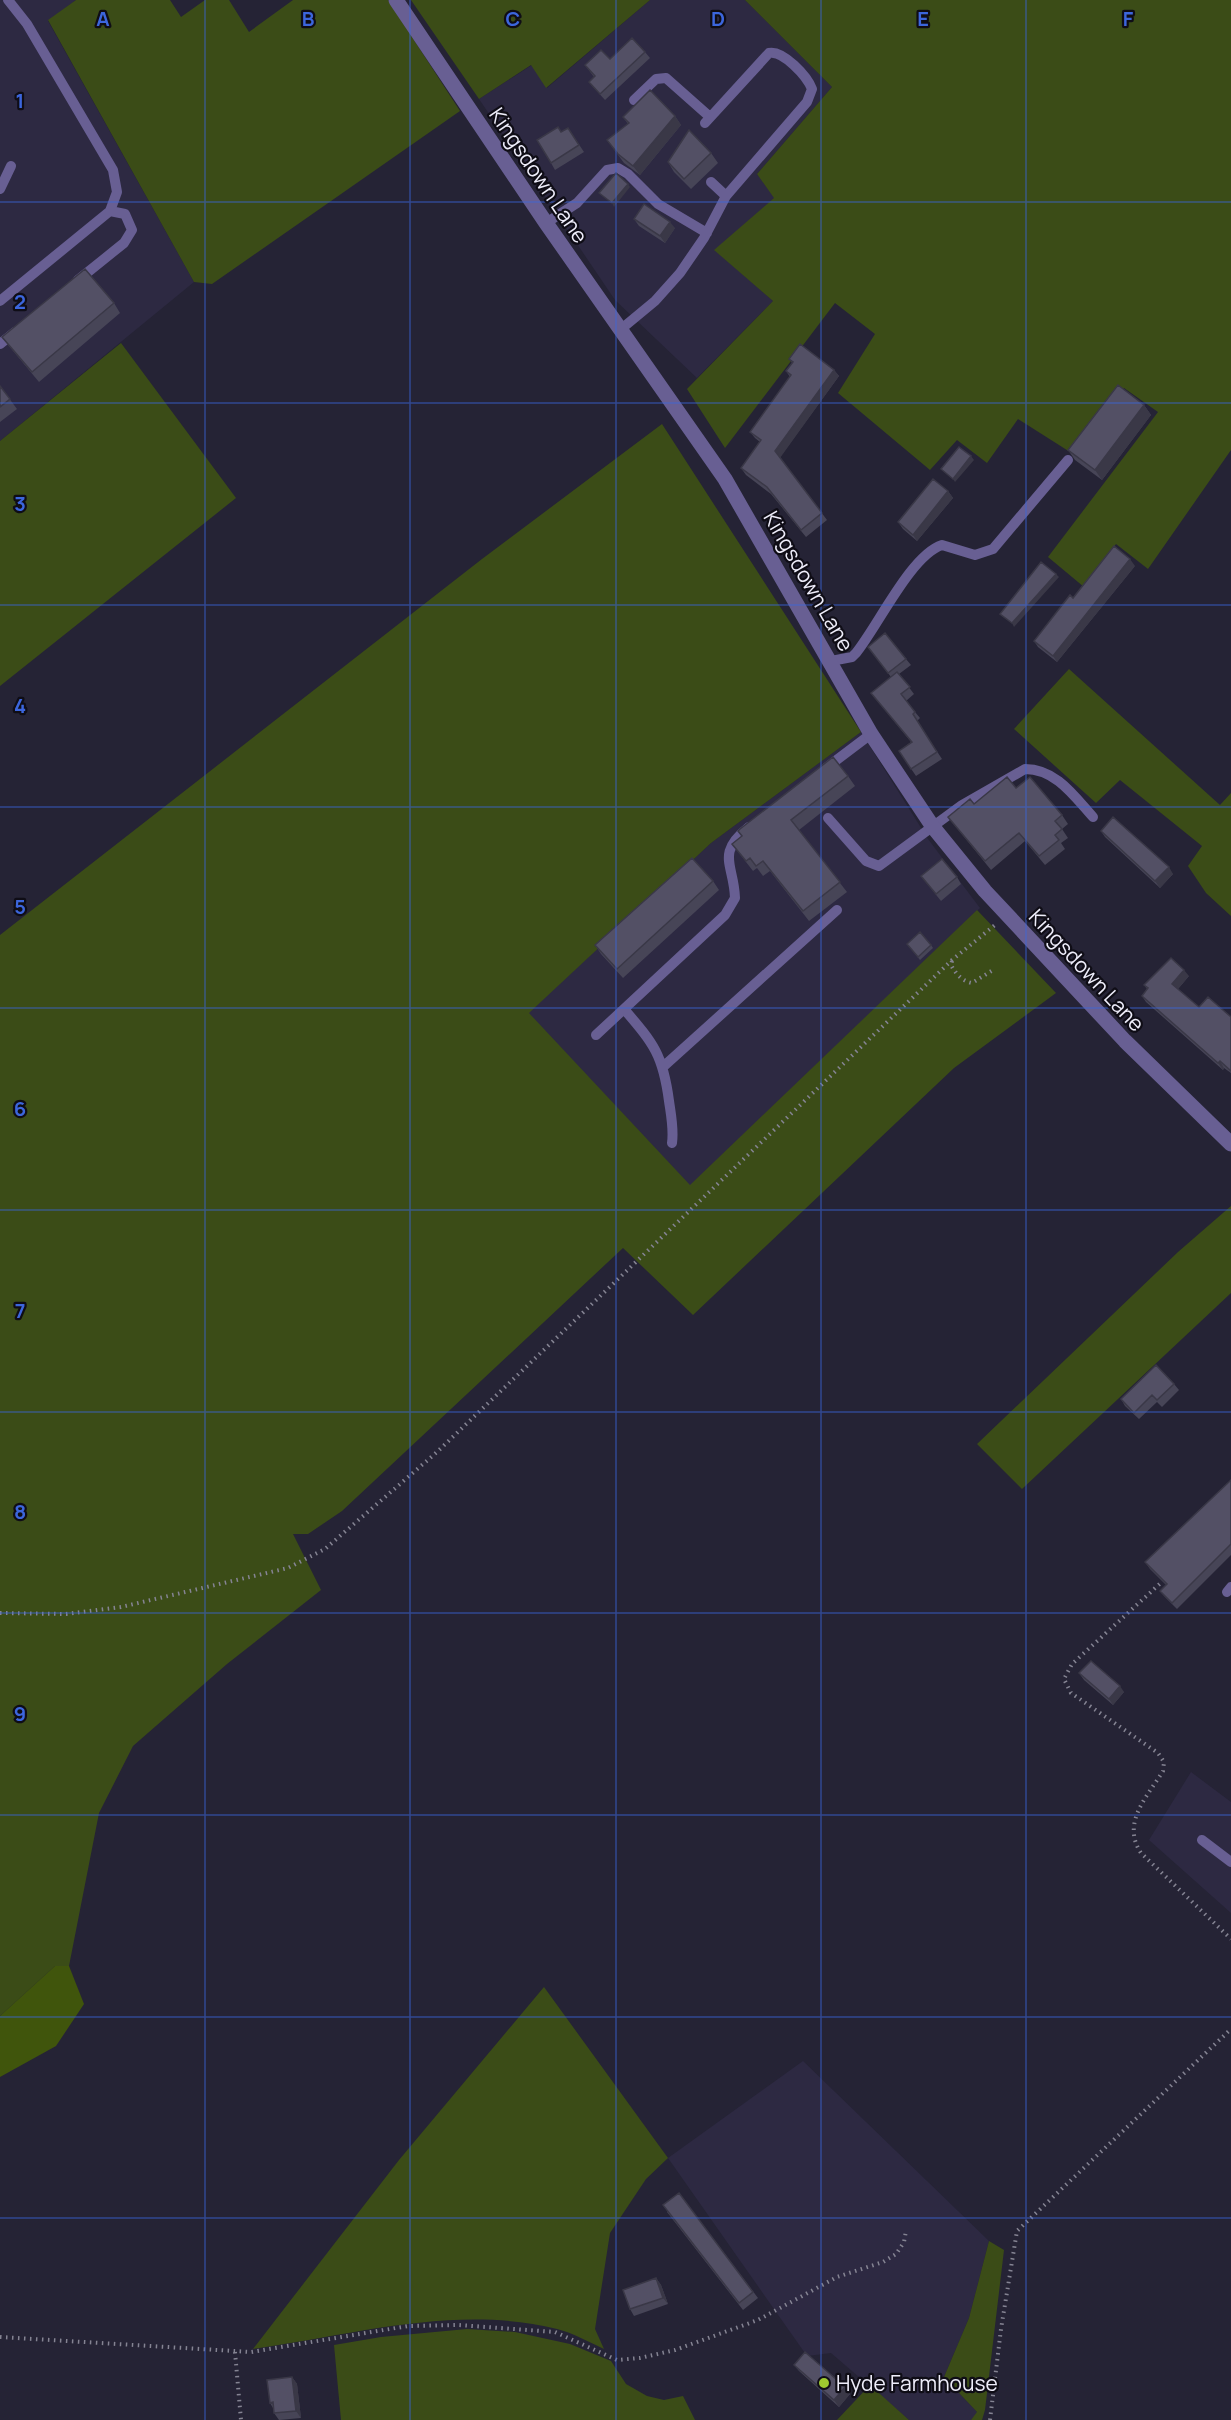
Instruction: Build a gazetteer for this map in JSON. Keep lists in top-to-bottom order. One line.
{"streets":{"street":["Kingsdown Lane"]},"places":["Hyde Farmhouse"],"grid":{"columns":["A","B","C","D","E","F"],"rows":["1","2","3","4","5","6","7","8","9"]}}
